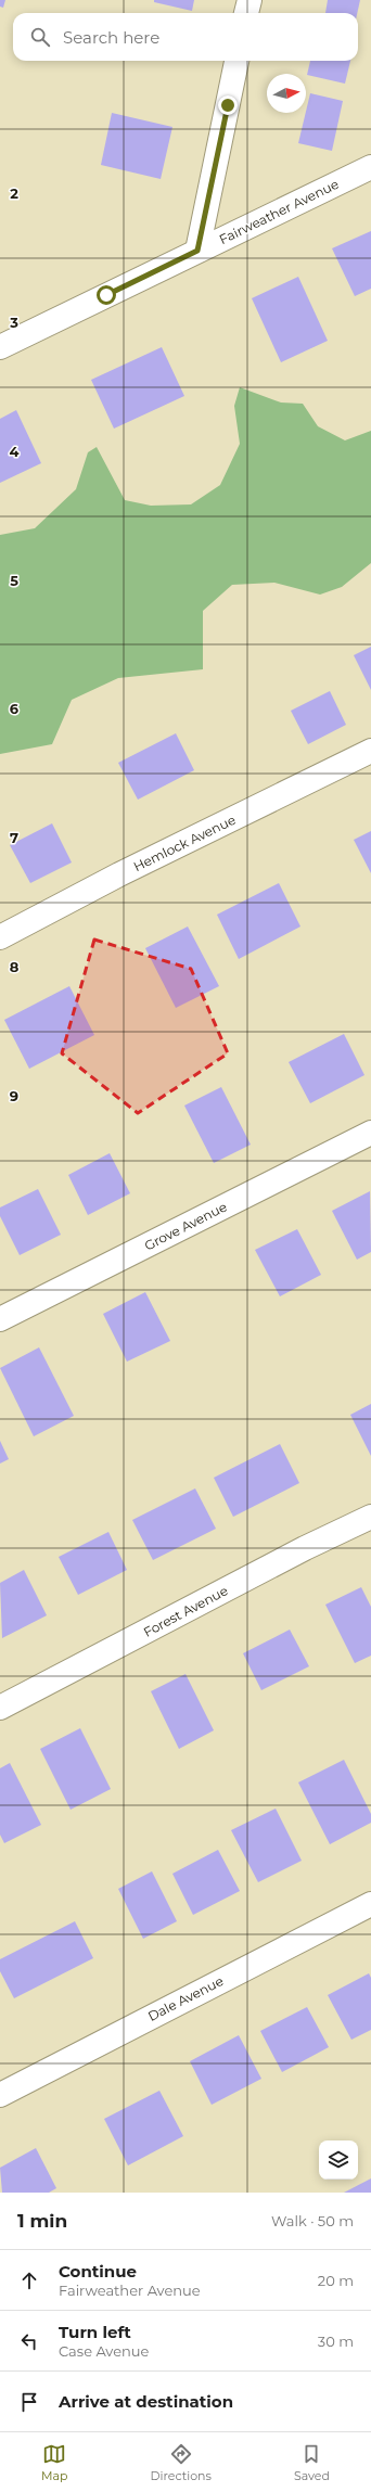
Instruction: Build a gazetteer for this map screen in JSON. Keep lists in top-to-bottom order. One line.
{"streets":{"street":["Fairweather Avenue","Hemlock Avenue","Grove Avenue","Forest Avenue","Dale Avenue"]},"north":"right","page":{"search":"Search here","heading":["1 min","Walk · 50 m"],"list":[["Continue","Fairweather Avenue","20 m"],["Turn left","Case Avenue","30 m"],"Arrive at destination"],"nav":["Map","Directions","Saved"]},"grid":{"rows":["2","3","4","5","6","7","8","9"]}}
